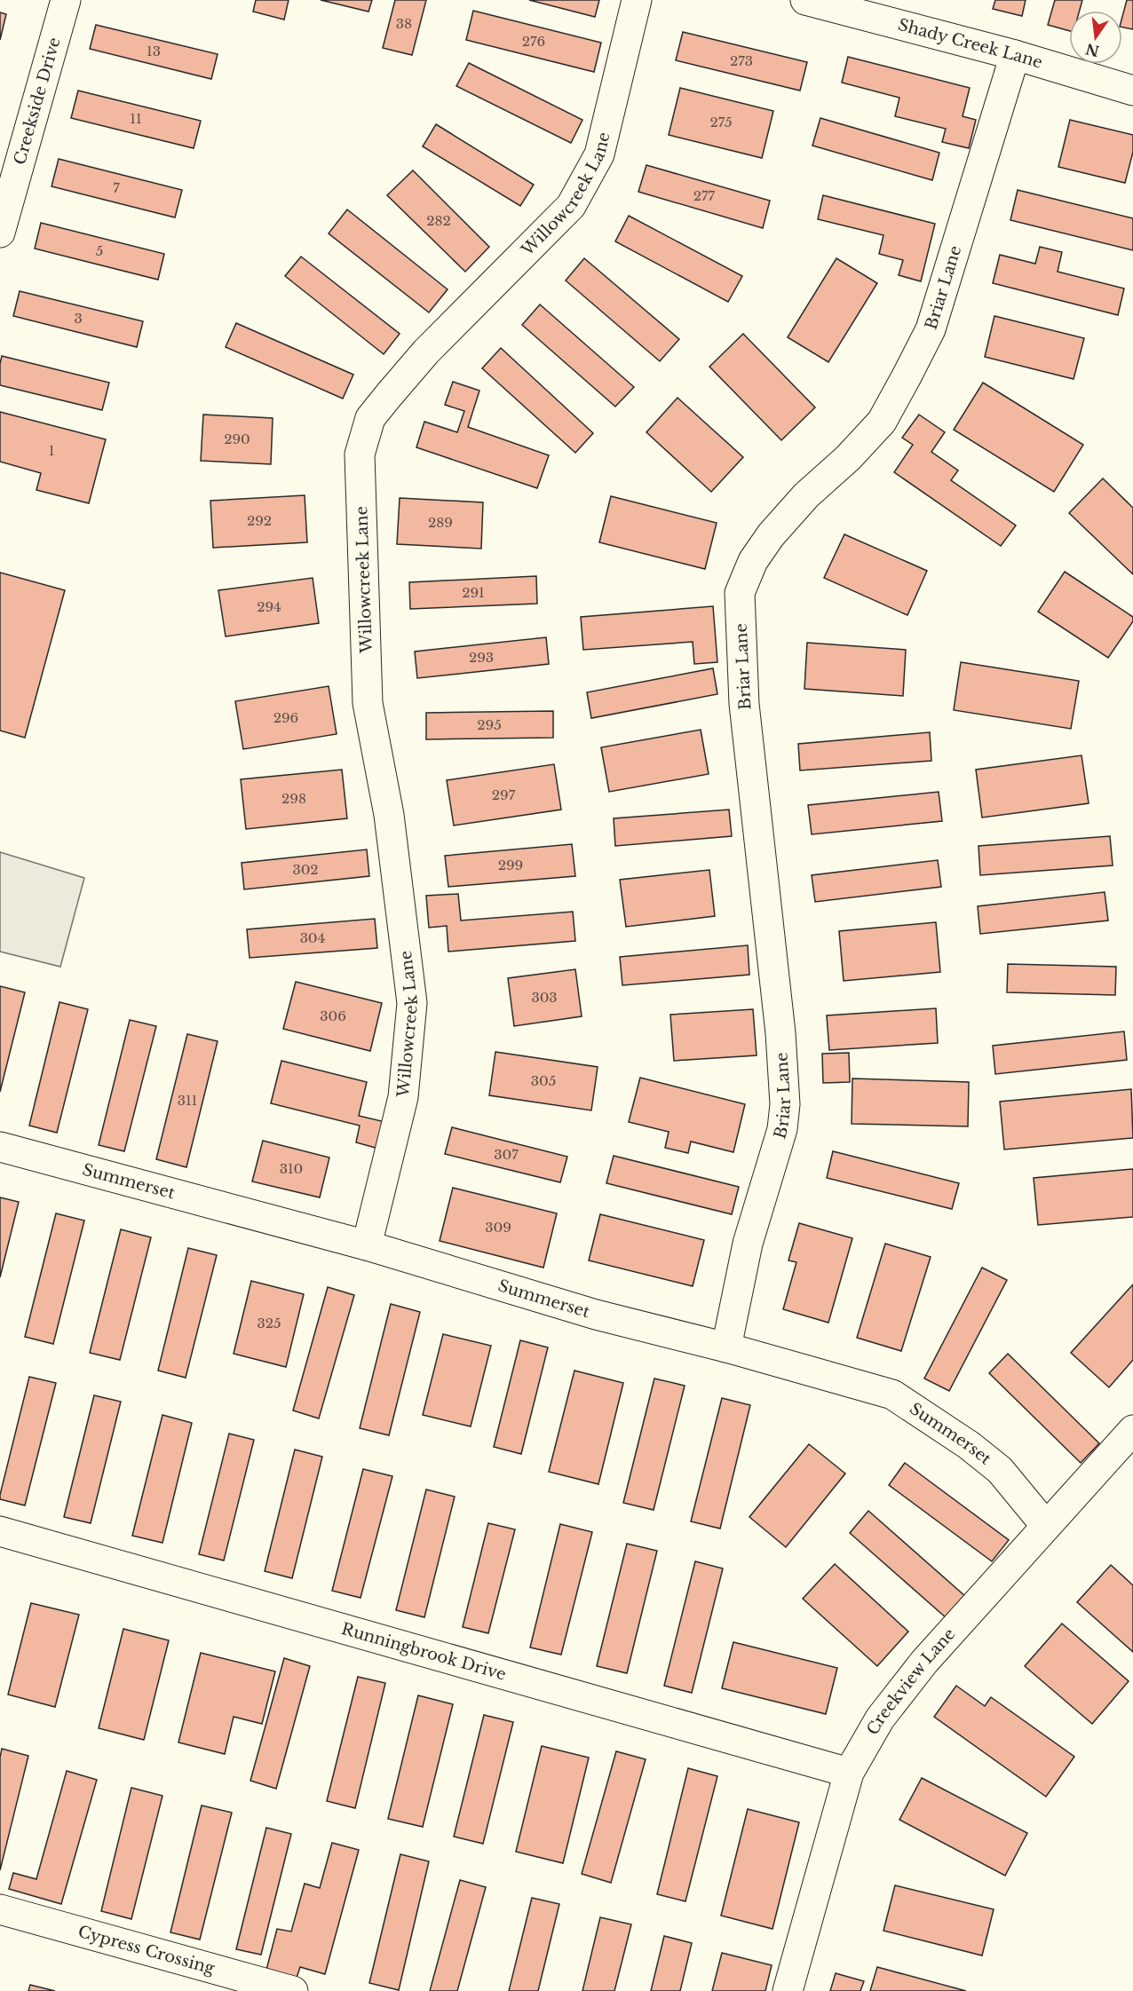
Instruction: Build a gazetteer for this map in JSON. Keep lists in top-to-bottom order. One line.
{"streets":{"street":["Shady Creek Lane","Creekside Drive","Willowcreek Lane","Briar Lane","Summerset","Runningbrook Drive","Creekview Lane","Cypress Crossing"]},"crossings":[["Shady Creek Lane","Briar Lane"],["Willowcreek Lane","Summerset"],["Briar Lane","Summerset"],["Summerset","Creekview Lane"],["Runningbrook Drive","Creekview Lane"]],"house_numbers":["38","276","13","273","11","275","7","277","282","5","3","290","1","292","289","291","294","293","296","295","297","298","299","302","304","303","306","305","311","307","310","309","325"],"north":"bottom"}
